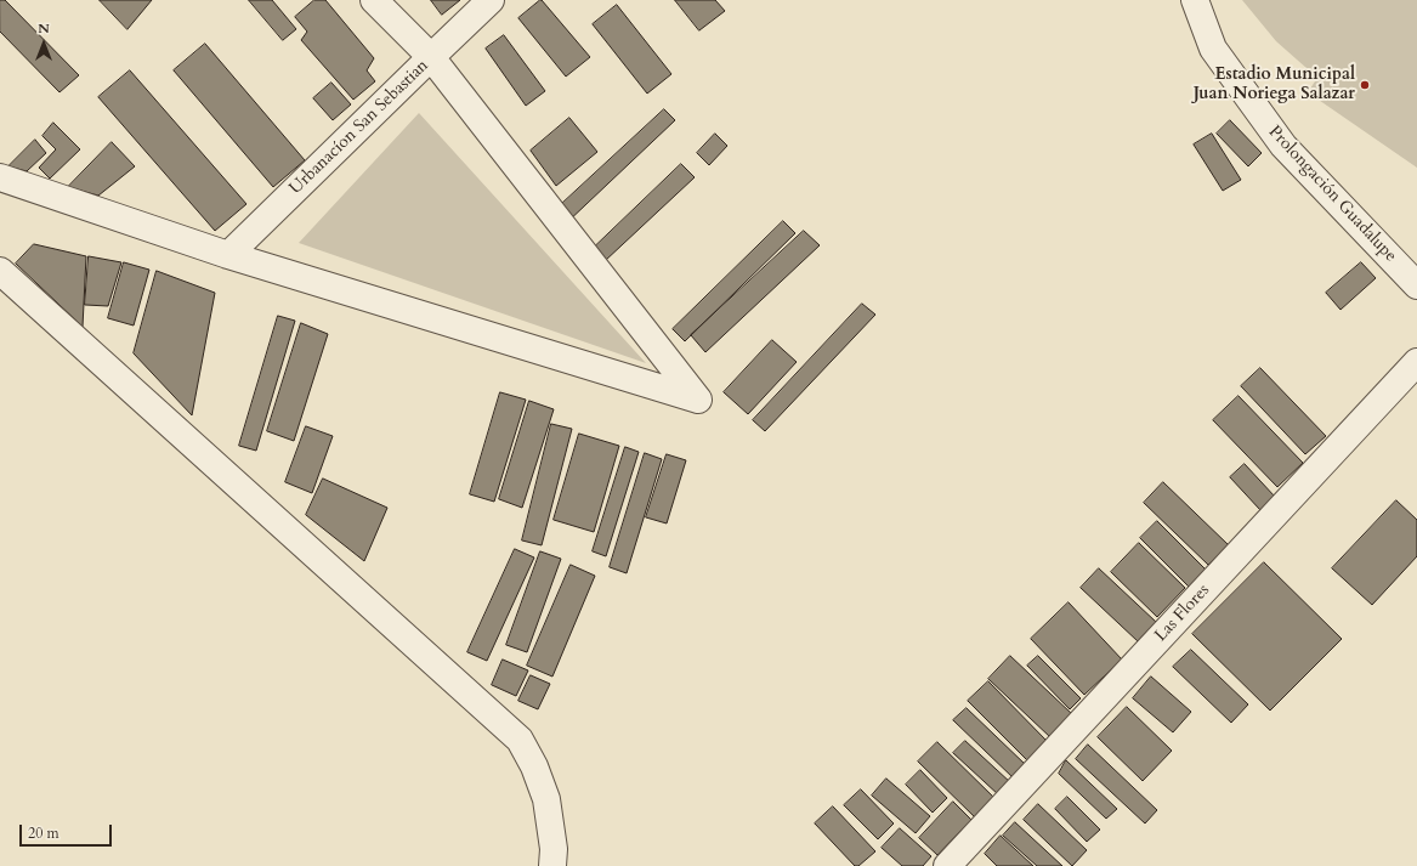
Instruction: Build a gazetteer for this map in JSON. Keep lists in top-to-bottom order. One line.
{"streets":{"street":["Urbanacíon San Sebastian","Prolongación Guadalupe","Las Flores"]},"places":["Estadio Municipal Juan Noriega Salazar"],"scale_bar":"20 m","north":"top"}
